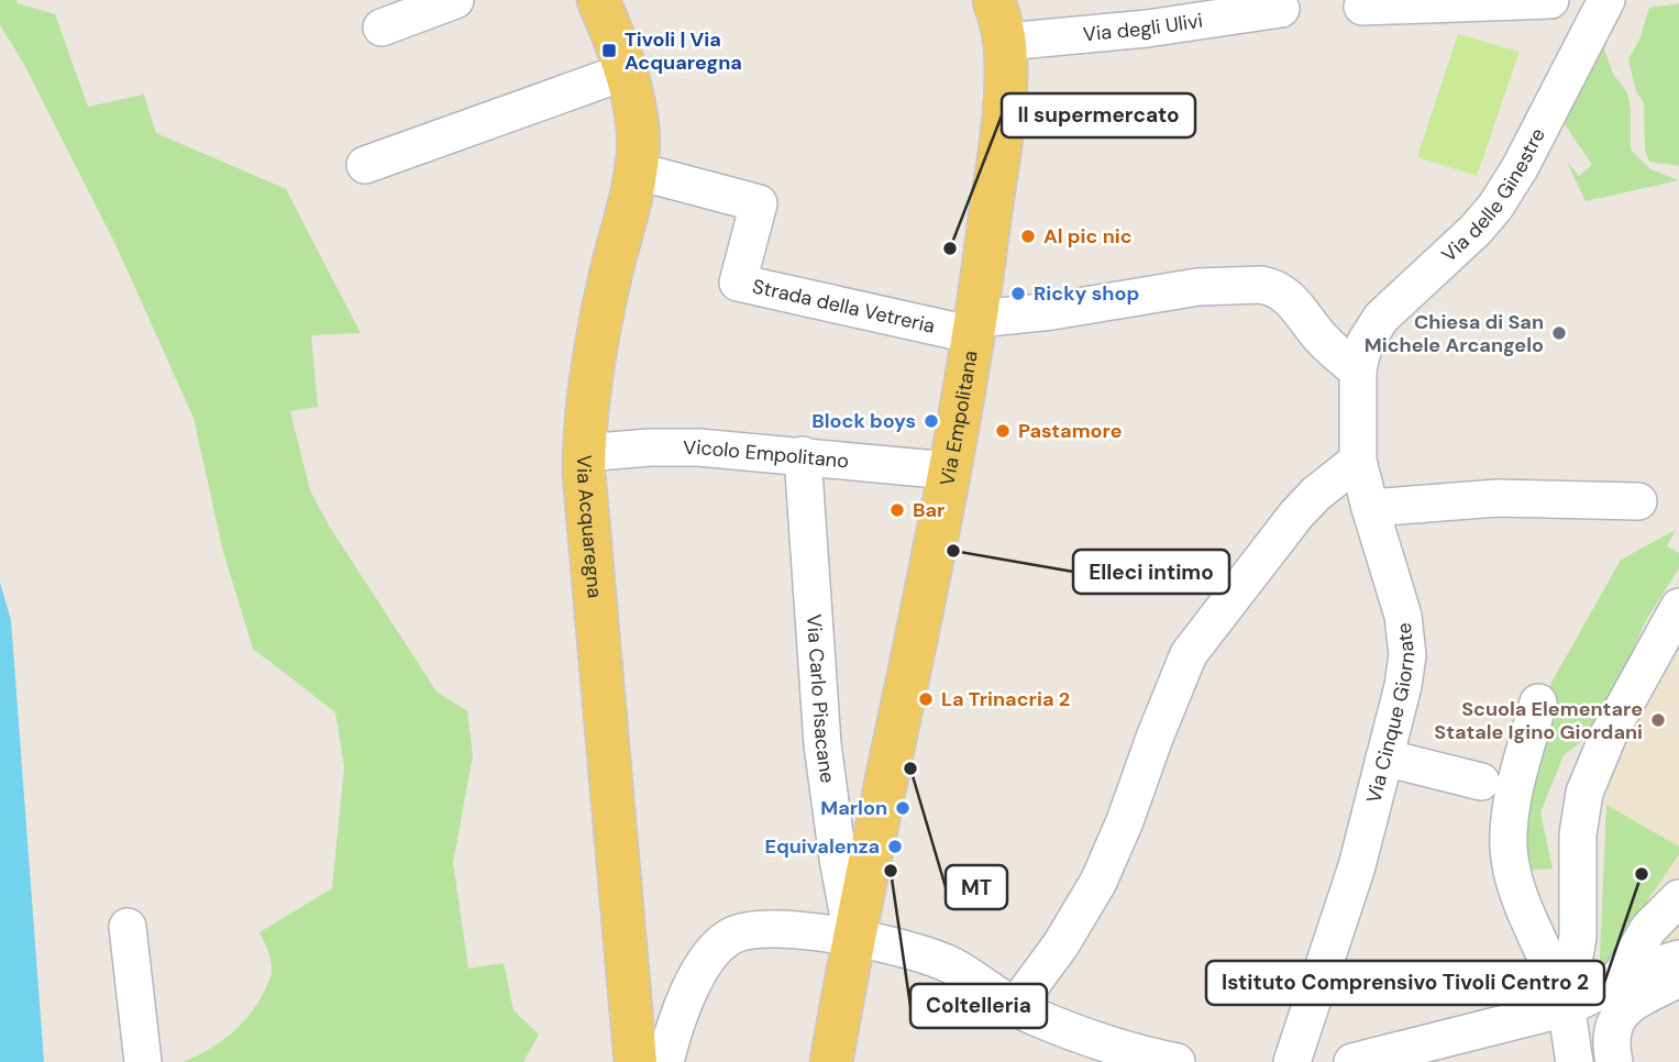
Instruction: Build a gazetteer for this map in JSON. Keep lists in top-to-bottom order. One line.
{"streets":{"main road":["Via Empolitana","Via Acquaregna"],"street":["Via degli Ulivi","Via delle Ginestre","Strada della Vetreria","Vicolo Empolitano","Via Carlo Pisacane","Via Cinque Giornate"]},"crossings":[["Via degli Ulivi","Via Empolitana"],["Via delle Ginestre","Via Cinque Giornate"],["Strada della Vetreria","Via Empolitana"],["Strada della Vetreria","Via Acquaregna"],["Via Empolitana","Vicolo Empolitano"],["Via Empolitana","Via Carlo Pisacane"],["Vicolo Empolitano","Via Acquaregna"],["Vicolo Empolitano","Via Carlo Pisacane"]],"places":{"transit":["Tivoli | Via Acquaregna"],"other":["Al pic nic","Il supermercato","Ricky shop","Chiesa di San Michele Arcangelo","Block boys","Pastamore","Bar","Elleci intimo","La Trinacria 2","Scuola Elementare Statale Igino Giordani","MT","Marlon","Equivalenza","Coltelleria","Istituto Comprensivo Tivoli Centro 2"]}}
